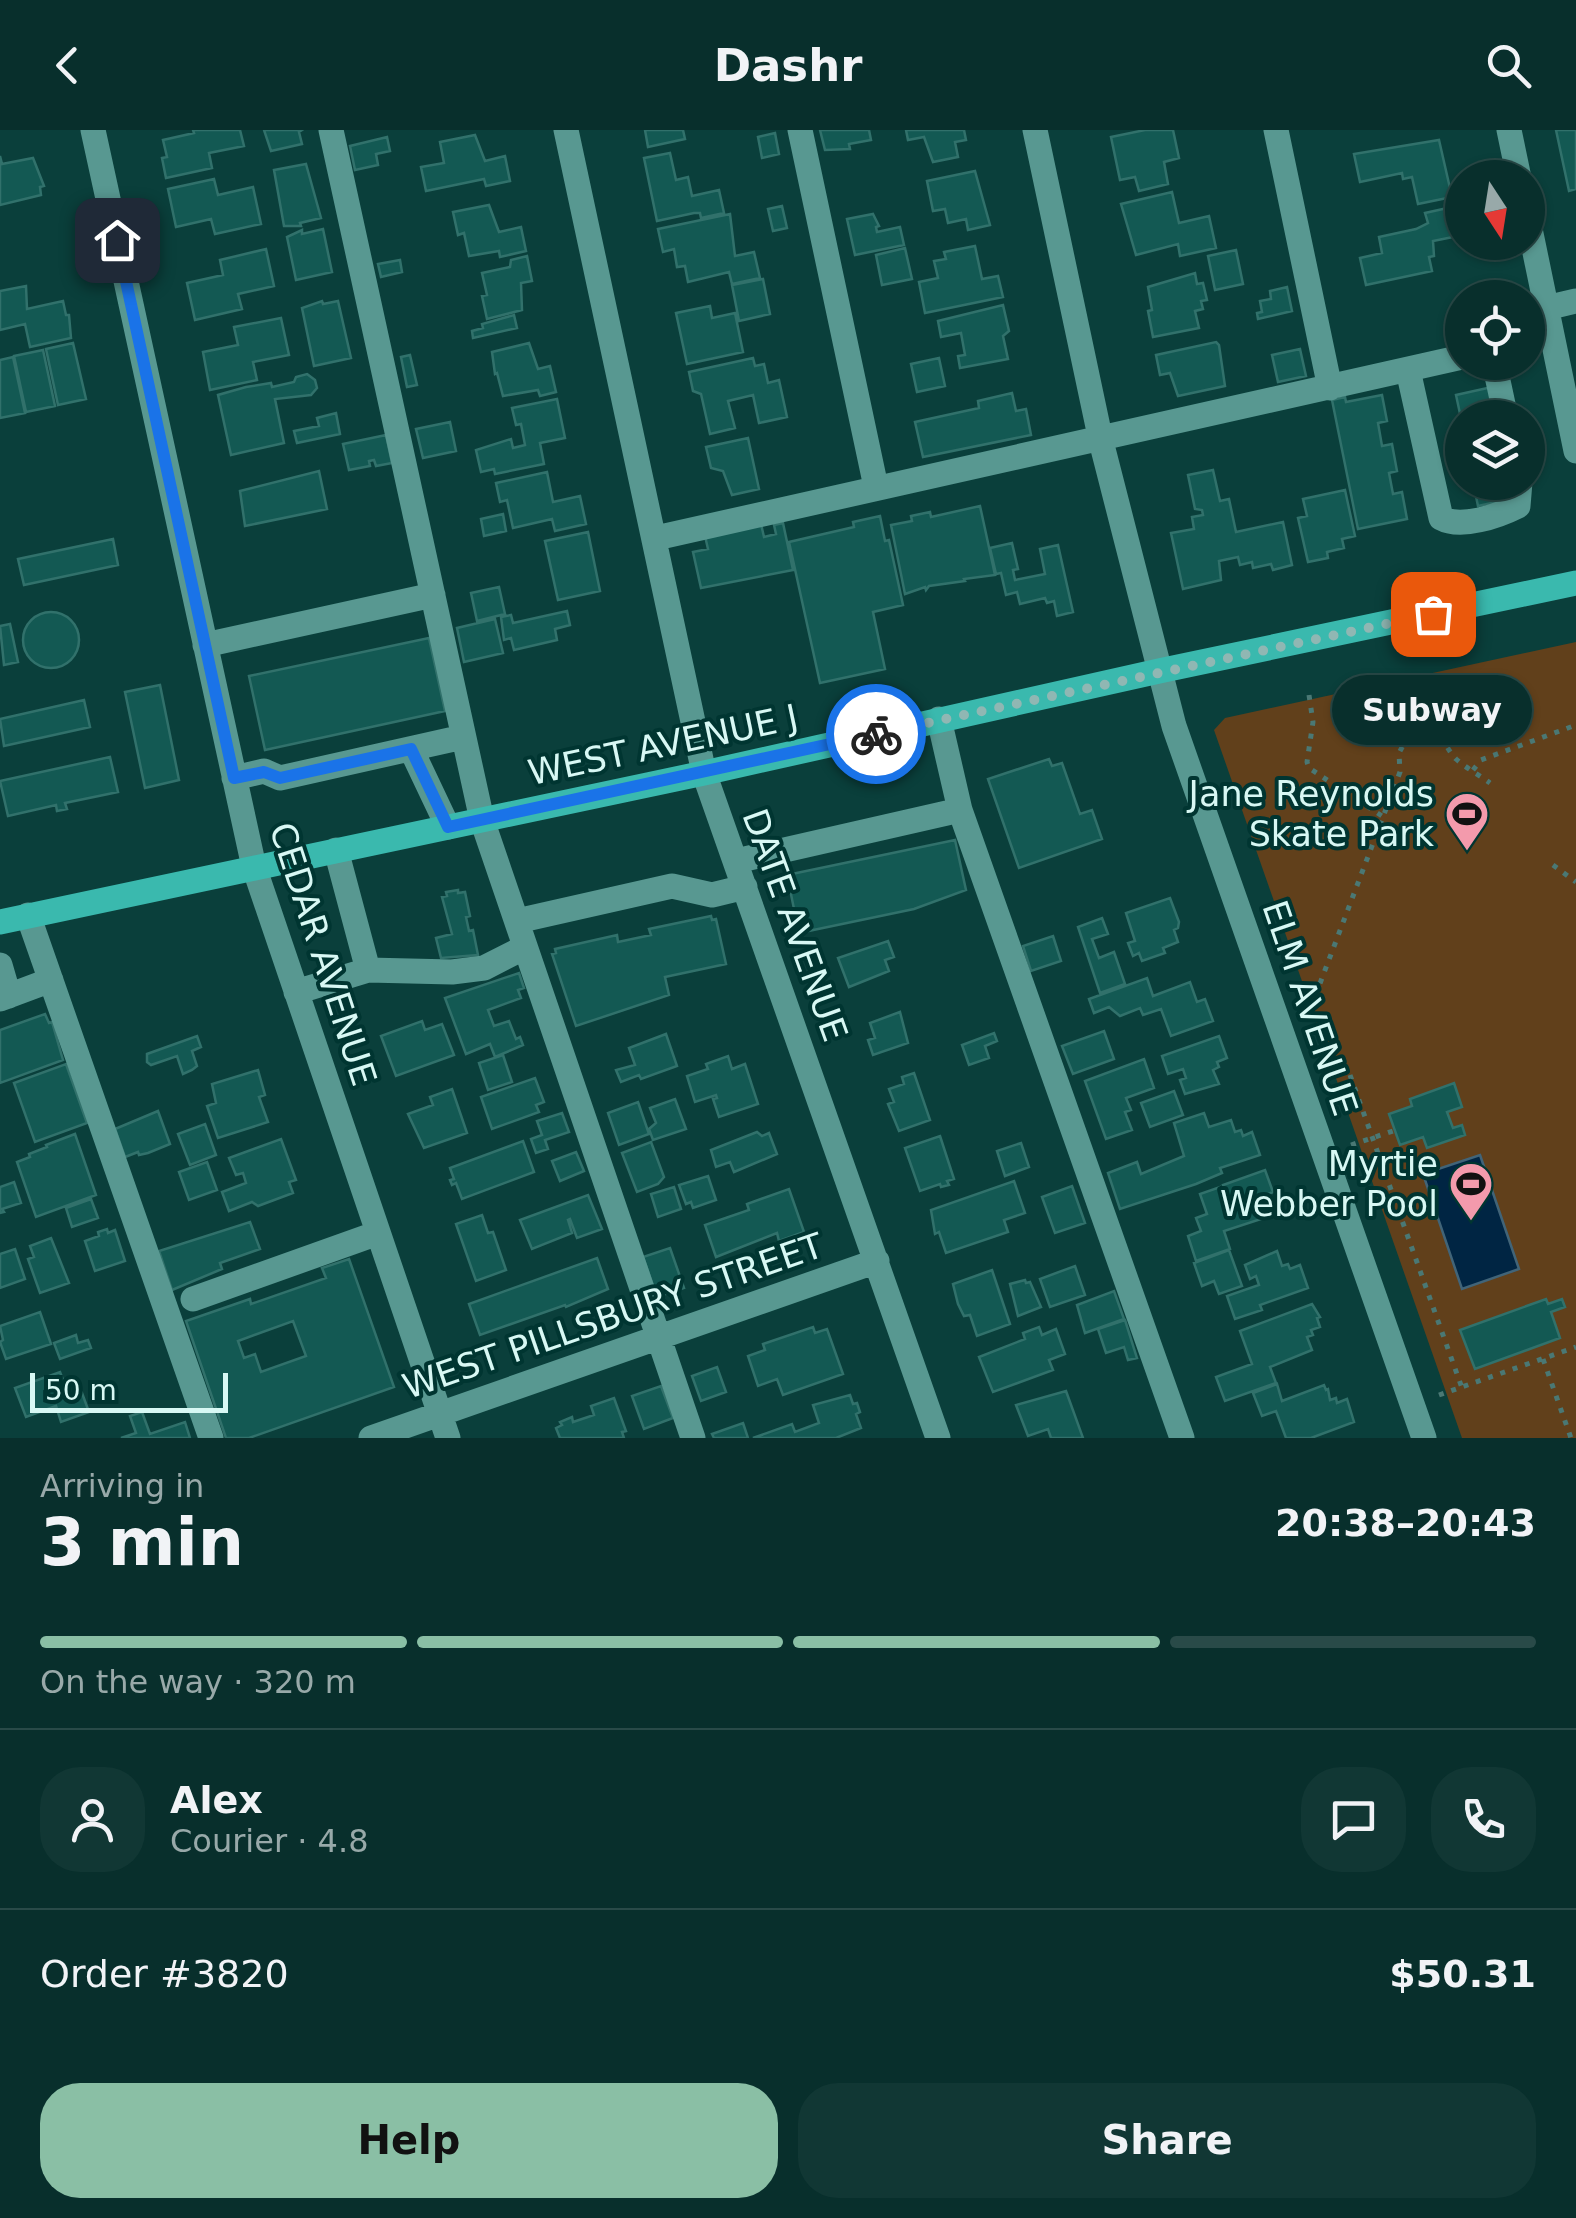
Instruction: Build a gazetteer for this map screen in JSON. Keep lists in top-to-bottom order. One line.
{"streets":{"main road":["WEST AVENUE J"],"street":["DATE AVENUE","CEDAR AVENUE","ELM AVENUE","WEST PILLSBURY STREET"]},"crossings":[["WEST AVENUE J","DATE AVENUE"],["WEST AVENUE J","CEDAR AVENUE"],["WEST AVENUE J","ELM AVENUE"],["DATE AVENUE","WEST PILLSBURY STREET"],["CEDAR AVENUE","WEST PILLSBURY STREET"]],"places":{"other":["Subway"],"sports":["Jane Reynolds Skate Park","Myrtie Webber Pool"]},"scale_bar":"50 m","north":"bottom","page":{"header":"Dashr","bubble":"Subway","scale":"50 m","heading":["3 min","Arriving in","20:38–20:43"],"panel":["Alex","Courier · 4.8","Order #3820","$50.31"],"bar":"On the way · 320 m","buttons":["Help","Share"]}}
